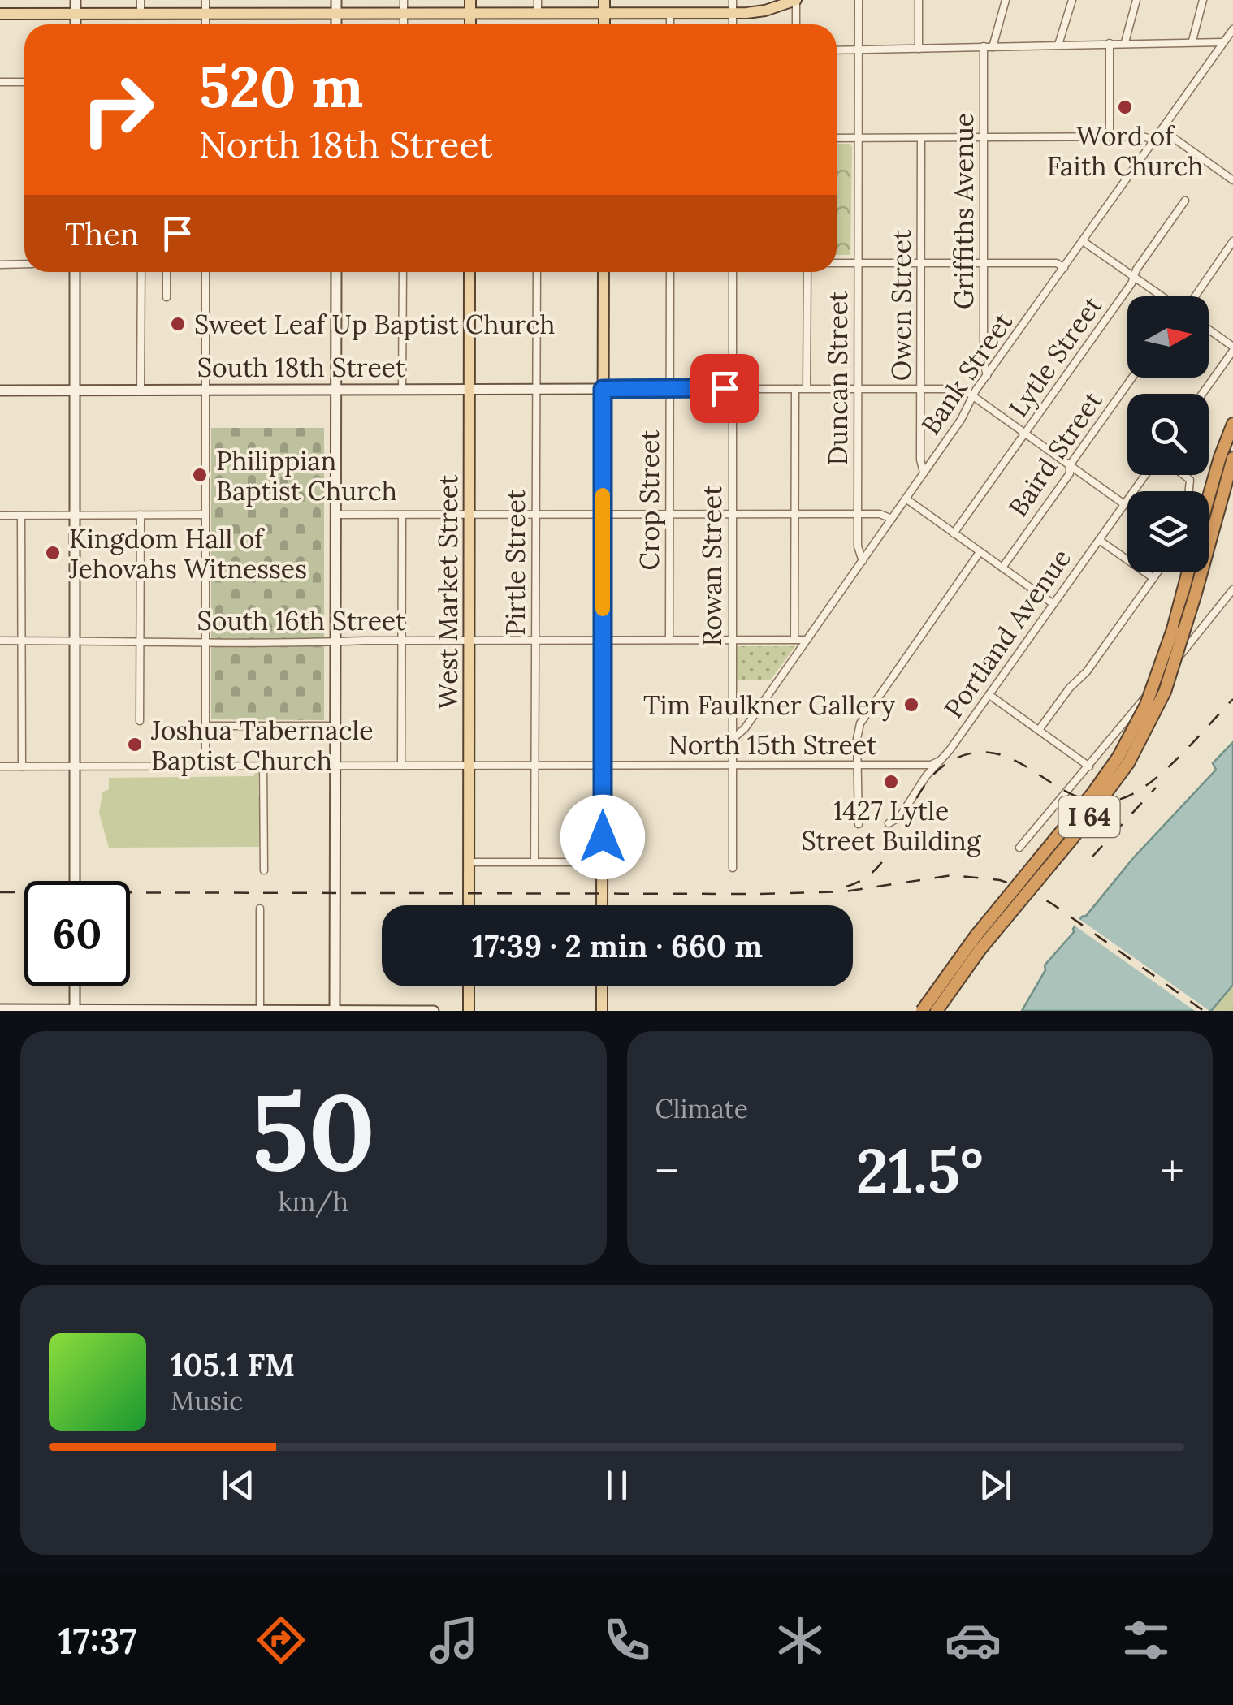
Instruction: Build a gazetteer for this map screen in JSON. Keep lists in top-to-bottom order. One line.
{"streets":{"highway":["I 64"],"main road":["West Market Street"],"street":["Griffiths Avenue","Owen Street","Lytle Street","South 18th Street","Bank Street","Duncan Street","Baird Street","Crop Street","Pirtle Street","Rowan Street","South 16th Street","Portland Avenue","North 15th Street"]},"crossings":[["Griffiths Avenue","Bank Street"],["Owen Street","Bank Street"],["South 18th Street","Pirtle Street"],["South 18th Street","West Market Street"],["Bank Street","Duncan Street"],["Bank Street","Rowan Street"],["Bank Street","South 16th Street"],["Crop Street","South 16th Street"],["Pirtle Street","South 16th Street"],["Pirtle Street","North 15th Street"],["Rowan Street","South 16th Street"],["Rowan Street","North 15th Street"],["West Market Street","South 16th Street"],["West Market Street","North 15th Street"],["Portland Avenue","North 15th Street"]],"places":["Word of Faith Church","Sweet Leaf Up Baptist Church","Philippian Baptist Church","Kingdom Hall of Jehovahs Witnesses","Tim Faulkner Gallery","Joshua Tabernacle Baptist Church","1427 Lytle Street Building"],"north":"right","page":{"turn":["520 m","North 18th Street"],"then":"Then","limit":"60","trip":"17:39 · 2 min · 660 m","tile":[["50","km/h"],"Climate"],"heat":["−","21.5°","+"],"song":["105.1 FM","Music"],"tabs":"17:37"}}
